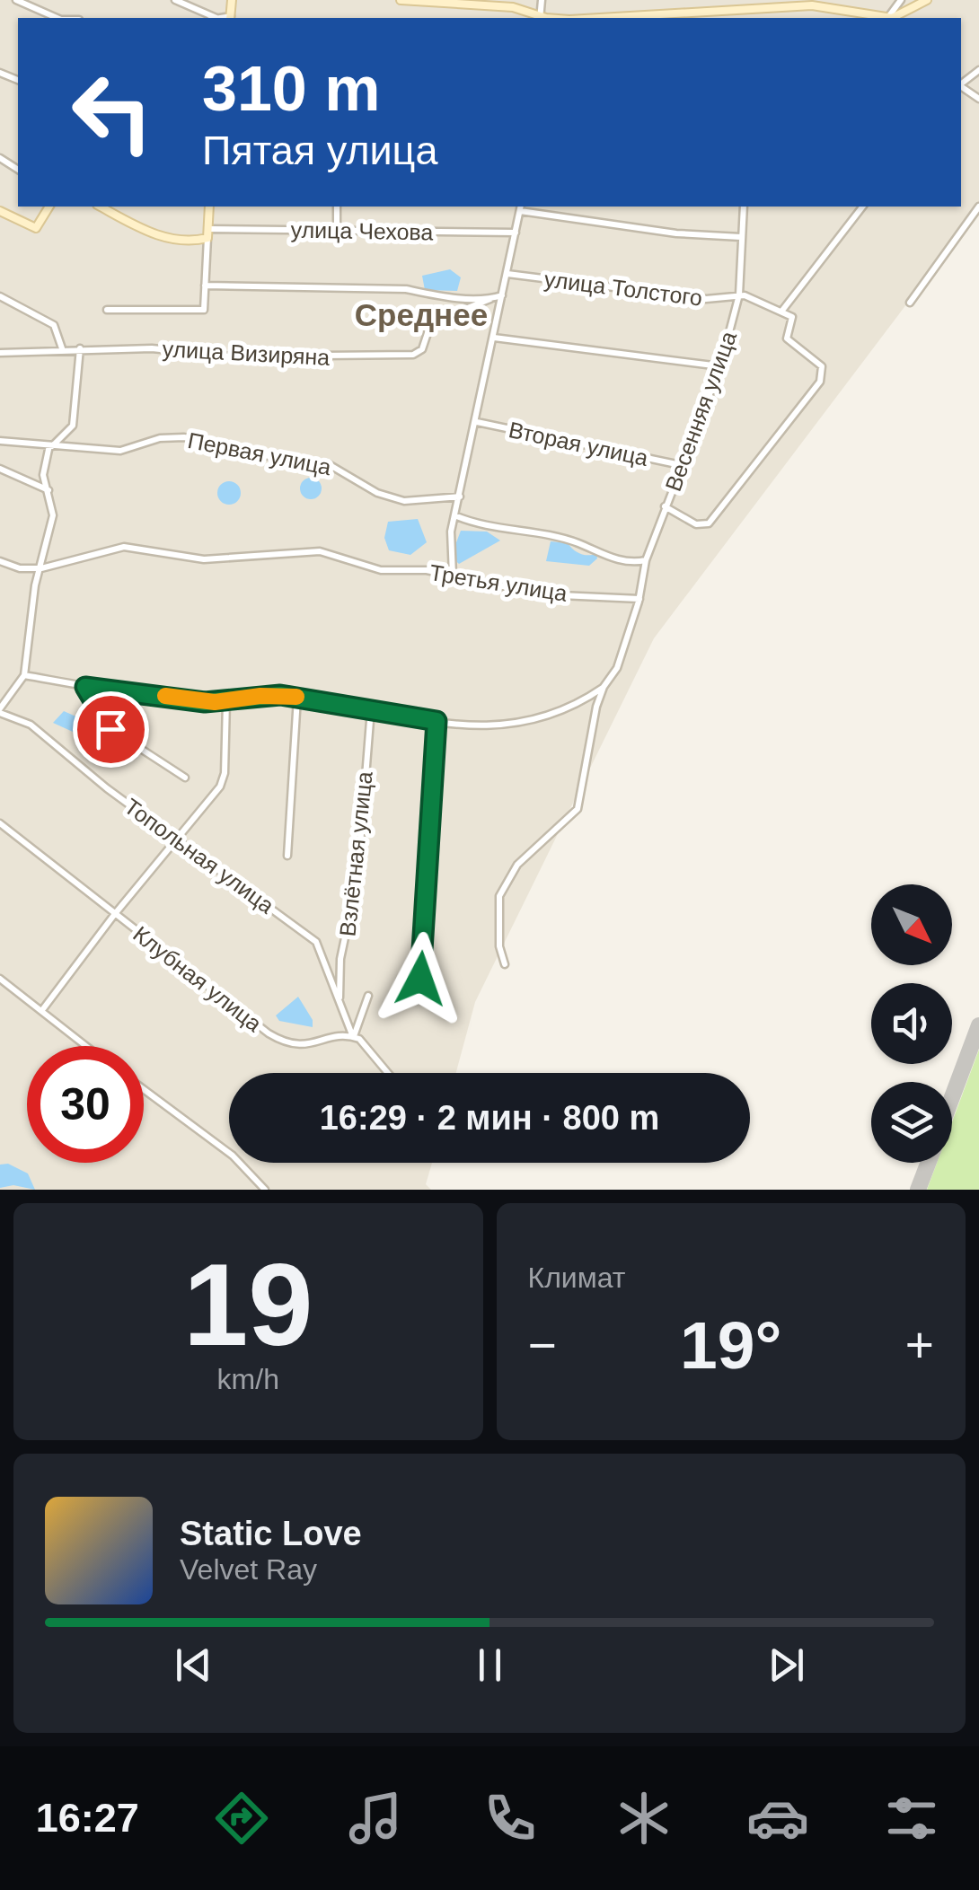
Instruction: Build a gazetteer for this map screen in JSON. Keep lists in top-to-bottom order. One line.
{"streets":{"street":["улица Чехова","улица Толстого","улица Визиряна","Весенняя улица","Вторая улица","Первая улица","Третья улица","Взлётная улица","Топольная улица","Клубная улица"]},"crossings":[["улица Толстого","Весенняя улица"],["Весенняя улица","Вторая улица"],["Весенняя улица","Третья улица"],["Взлётная улица","Топольная улица"],["Топольная улица","Клубная улица"]],"districts":["Среднее"],"north":"bottom right","page":{"turn":["310 m","Пятая улица"],"limit":"30","trip":"16:29 · 2 мин · 800 m","tile":[["19","km/h"],"Климат"],"heat":["−","19°","+"],"song":["Static Love","Velvet Ray"],"tabs":"16:27"}}
